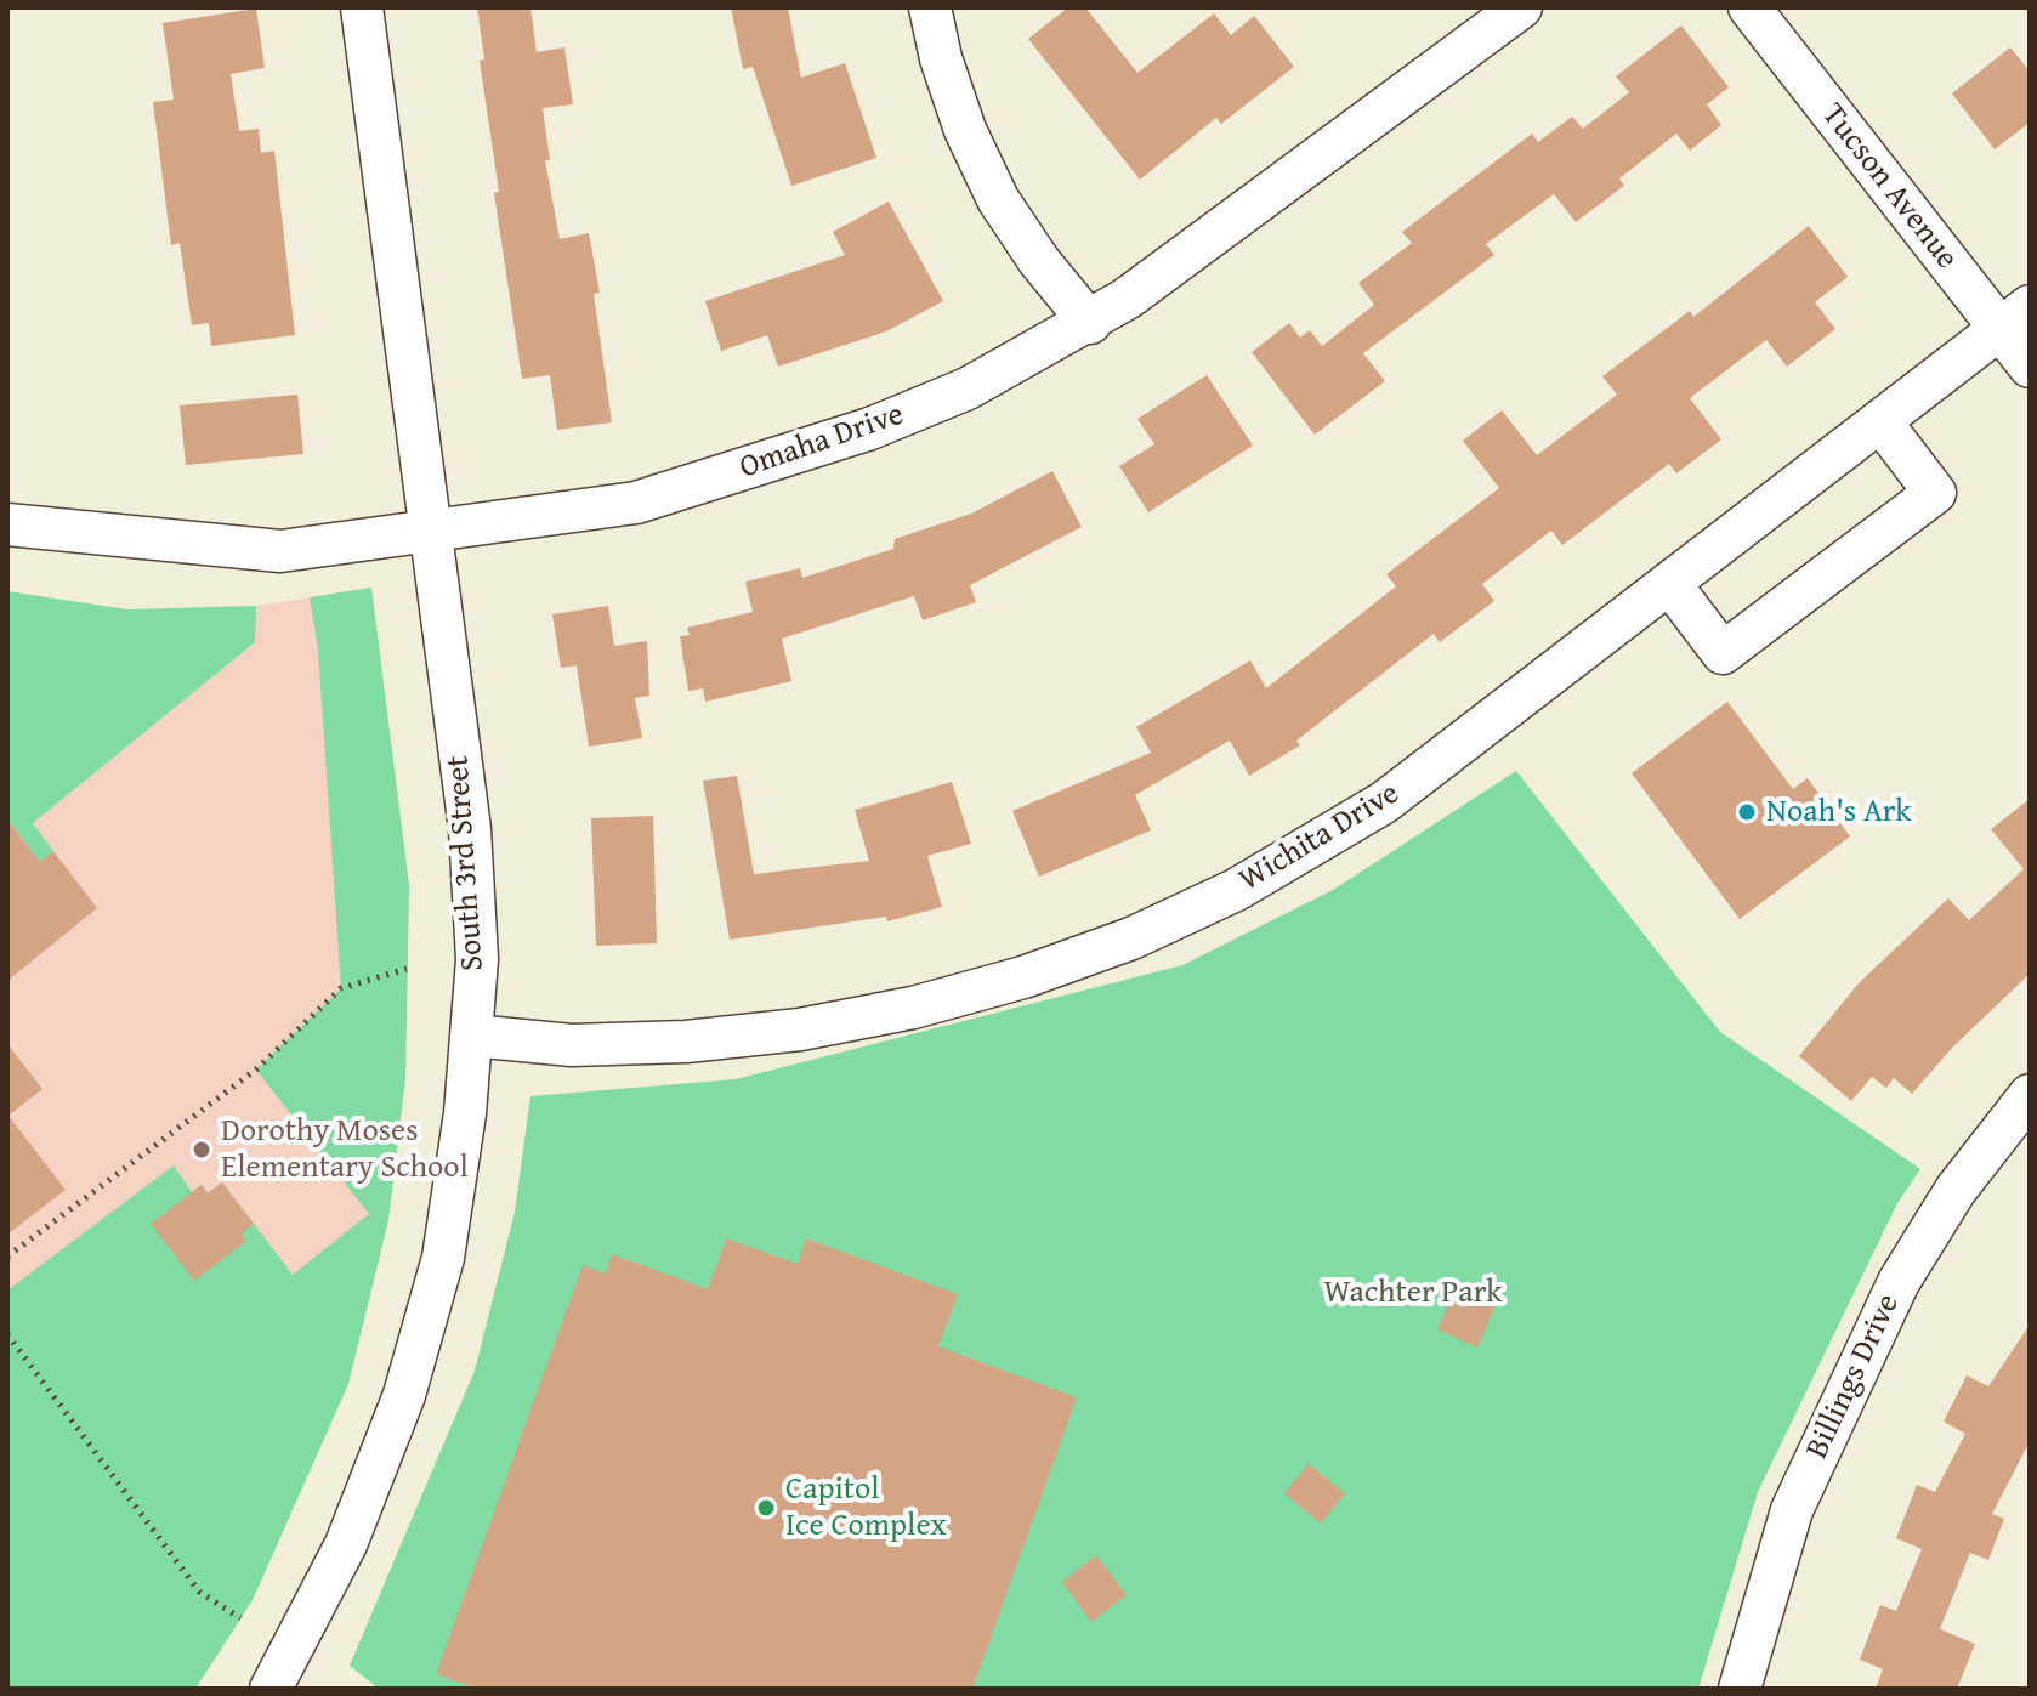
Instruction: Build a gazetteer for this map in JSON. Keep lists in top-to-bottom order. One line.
{"streets":{"street":["Tucson Avenue","Omaha Drive","Wichita Drive","South 3rd Street","Billings Drive"]},"crossings":[["Tucson Avenue","Wichita Drive"],["Omaha Drive","South 3rd Street"],["Wichita Drive","South 3rd Street"]],"parks":["Wachter Park"],"places":["Noah's Ark","Dorothy Moses Elementary School","Capitol Ice Complex"]}
